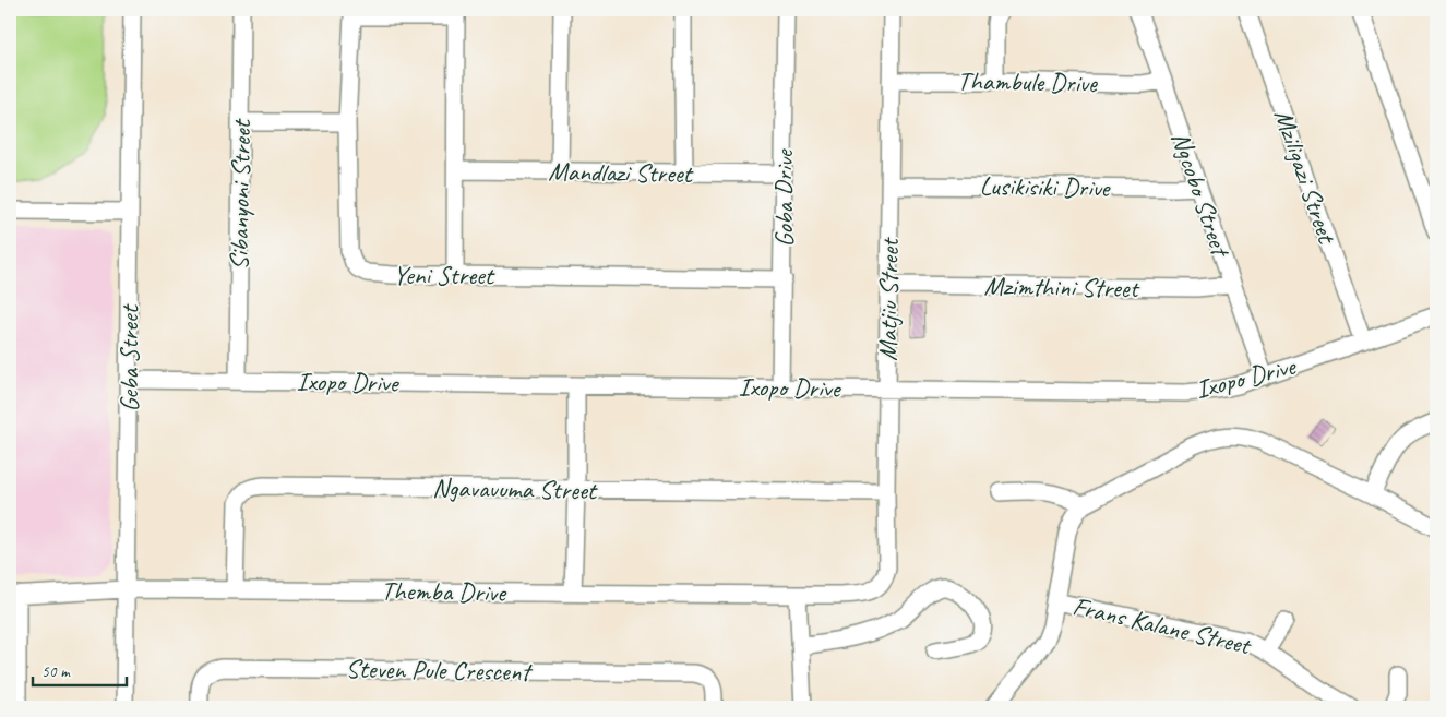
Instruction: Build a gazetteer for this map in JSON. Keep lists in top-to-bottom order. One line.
{"streets":{"street":["Thambule Drive","Mandlazi Street","Mziligazi Street","Lusikisiki Drive","Ngcobo Street","Sibanyoni Street","Goba Drive","Yeni Street","Mzimthini Street","Matjiu Street","Geba Street","Ixopo Drive","Ngavavuma Street","Themba Drive","Frans Kalane Street","Steven Pule Crescent"]},"crossings":[["Thambule Drive","Ngcobo Street"],["Thambule Drive","Matjiu Street"],["Mandlazi Street","Goba Drive"],["Mziligazi Street","Ixopo Drive"],["Lusikisiki Drive","Ngcobo Street"],["Lusikisiki Drive","Matjiu Street"],["Ngcobo Street","Mzimthini Street"],["Ngcobo Street","Ixopo Drive"],["Sibanyoni Street","Ixopo Drive"],["Goba Drive","Yeni Street"],["Goba Drive","Ixopo Drive"],["Mzimthini Street","Matjiu Street"],["Matjiu Street","Ixopo Drive"],["Matjiu Street","Ngavavuma Street"],["Matjiu Street","Themba Drive"],["Geba Street","Ixopo Drive"],["Geba Street","Themba Drive"],["Ngavavuma Street","Themba Drive"]],"scale_bar":"50 m"}
